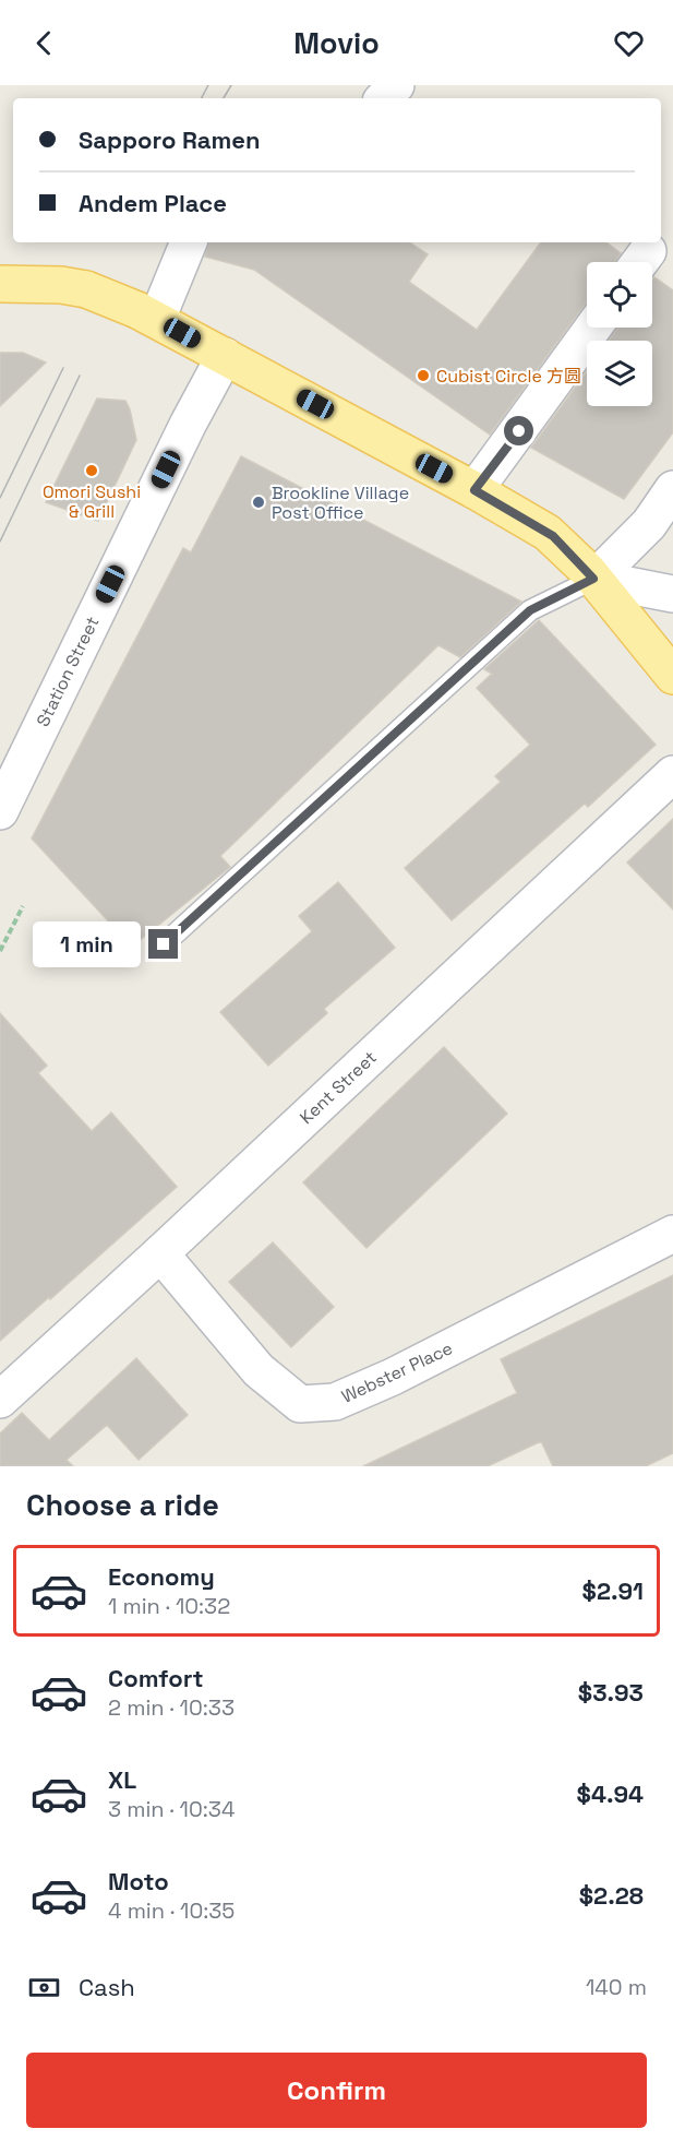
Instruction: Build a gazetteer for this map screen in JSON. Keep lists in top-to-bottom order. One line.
{"streets":{"street":["Station Street","Kent Street","Webster Place"]},"crossings":[["Kent Street","Webster Place"]],"places":["Cubist Circle 方圆","Omori Sushi & Grill","Brookline Village Post Office"],"page":{"header":"Movio","banner":["Sapporo Ramen","Andem Place"],"bubble":"1 min","heading":"Choose a ride","list":[{"name":"Economy","note":"1 min · 10:32","value":"$2.91"},{"name":"Comfort","note":"2 min · 10:33","value":"$3.93"},{"name":"XL","note":"3 min · 10:34","value":"$4.94"},{"name":"Moto","note":"4 min · 10:35","value":"$2.28"}],"pay":["Cash","140 m"],"buttons":"Confirm"}}
